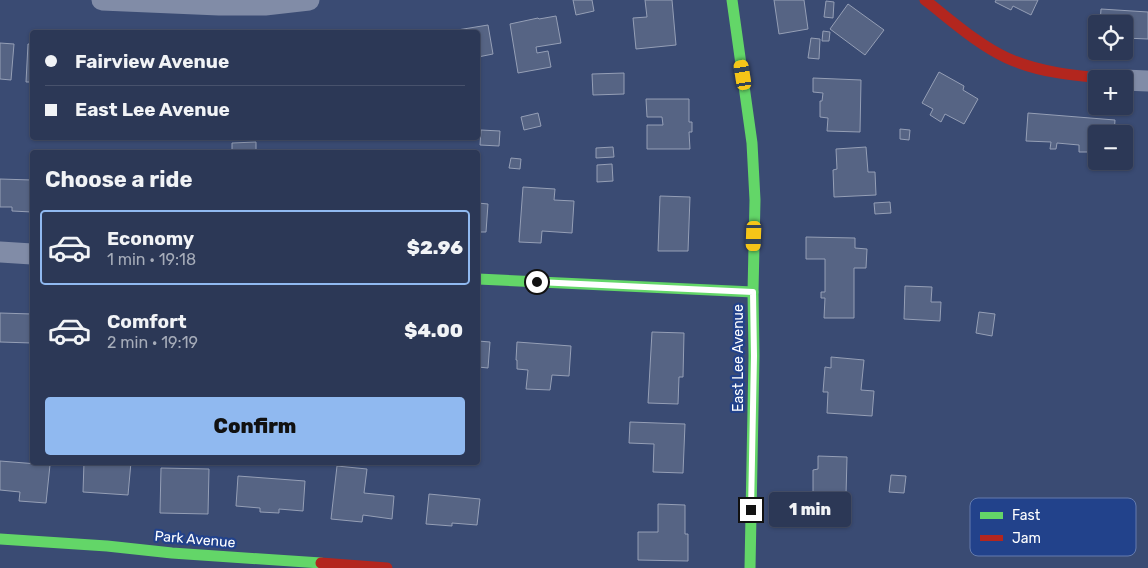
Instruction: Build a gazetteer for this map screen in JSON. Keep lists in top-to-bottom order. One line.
{"streets":{"street":["East Lee Avenue","Park Avenue"]},"legend":["Fast","Jam"],"page":{"map_buttons":["+","−"],"banner":["Fairview Avenue","East Lee Avenue"],"heading":"Choose a ride","list":[{"name":"Economy","note":"1 min · 19:18","value":"$2.96"},{"name":"Comfort","note":"2 min · 19:19","value":"$4.00"}],"buttons":"Confirm","bubble":"1 min"}}
